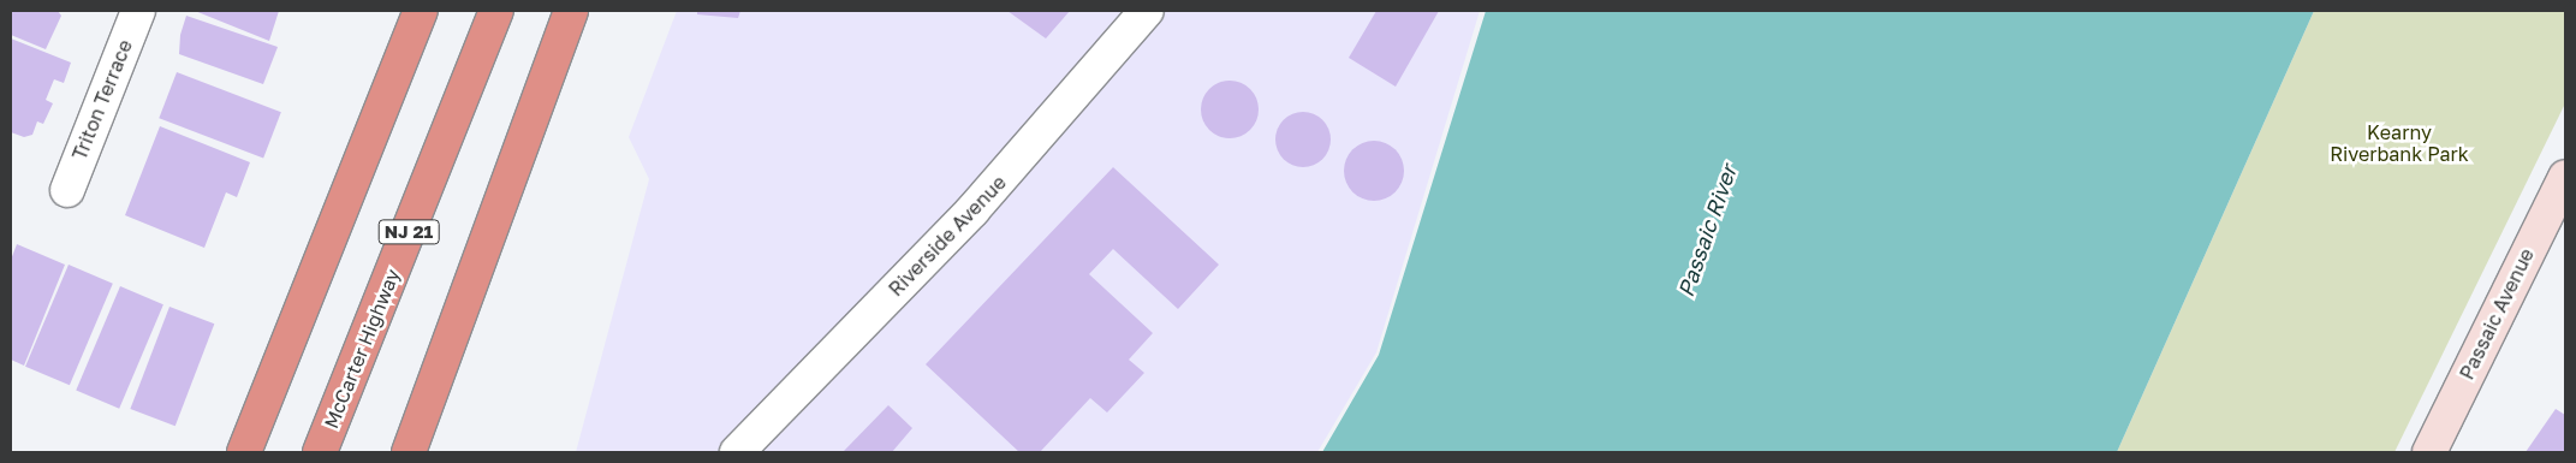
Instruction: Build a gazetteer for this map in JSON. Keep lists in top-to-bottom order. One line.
{"streets":{"highway":["NJ 21","McCarter Highway"],"main road":["Passaic Avenue"],"street":["Triton Terrace","Riverside Avenue"]},"water":["Passaic River"],"parks":["Kearny Riverbank Park"]}
